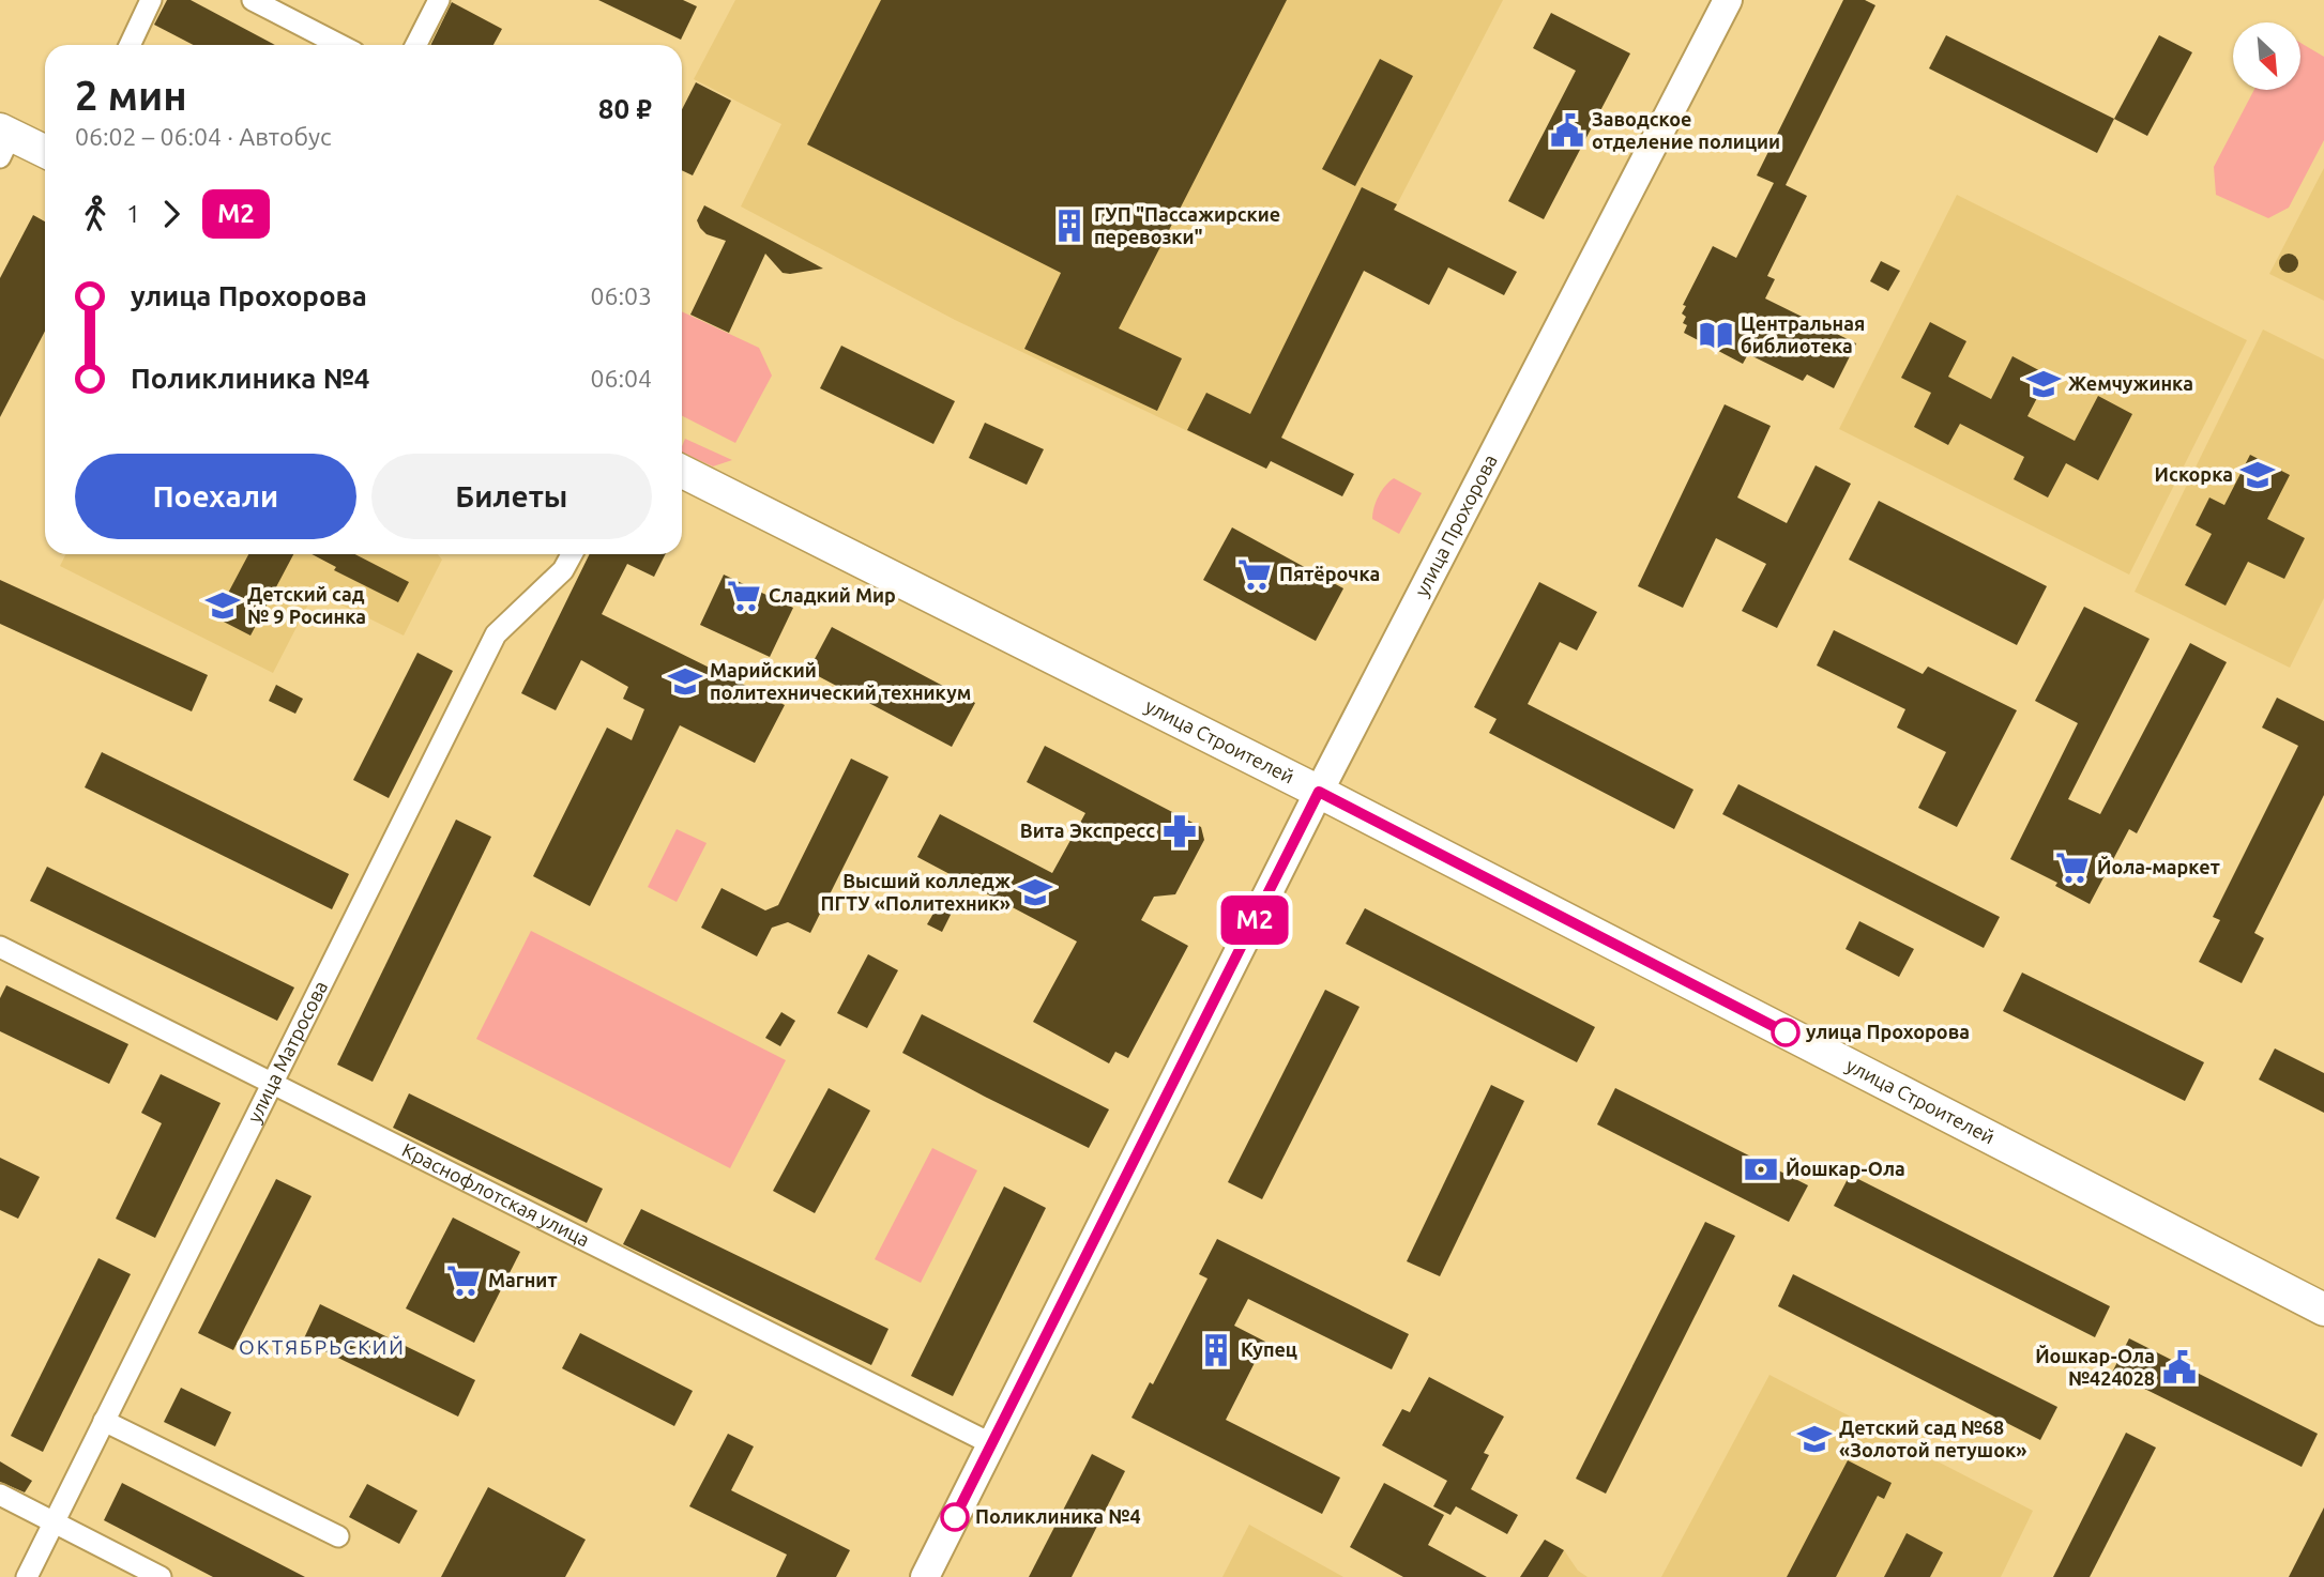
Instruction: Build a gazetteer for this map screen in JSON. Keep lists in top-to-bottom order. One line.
{"streets":{"main road":["улица Строителей"],"street":["улица Прохорова","улица Матросова","Краснофлотская улица"]},"crossings":[["улица Прохорова","улица Строителей"],["улица Прохорова","Краснофлотская улица"],["улица Матросова","Краснофлотская улица"]],"districts":["ОКТЯБРЬСКИЙ"],"places":{"public building":["Заводское отделение полиции","Йошкар-Ола №424028"],"building":["ГУП \"Пассажирские перевозки\"","Купец"],"library":["Центральная библиотека"],"school or university":["Жемчужинка","Искорка","Детский сад № 9 Росинка","Марийский политехнический техникум","Высший колледж ПГТУ «Политехник»","Детский сад №68 «Золотой петушок»"],"supermarket":["Пятёрочка","Сладкий Мир","Йола-маркет","Магнит"],"pharmacy":["Вита Экспресс"],"other":["улица Прохорова","Поликлиника №4"],"bank":["Йошкар-Ола"]},"lines":["bus line М2"],"north":"bottom right","page":{"on_map":"М2","heading":["2 мин","06:02 – 06:04 · Автобус","80 ₽"],"legs":["1","М2"],"list":[{"name":"улица Прохорова","value":"06:03"},{"name":"Поликлиника №4","value":"06:04"}],"buttons":["Поехали","Билеты"]}}
